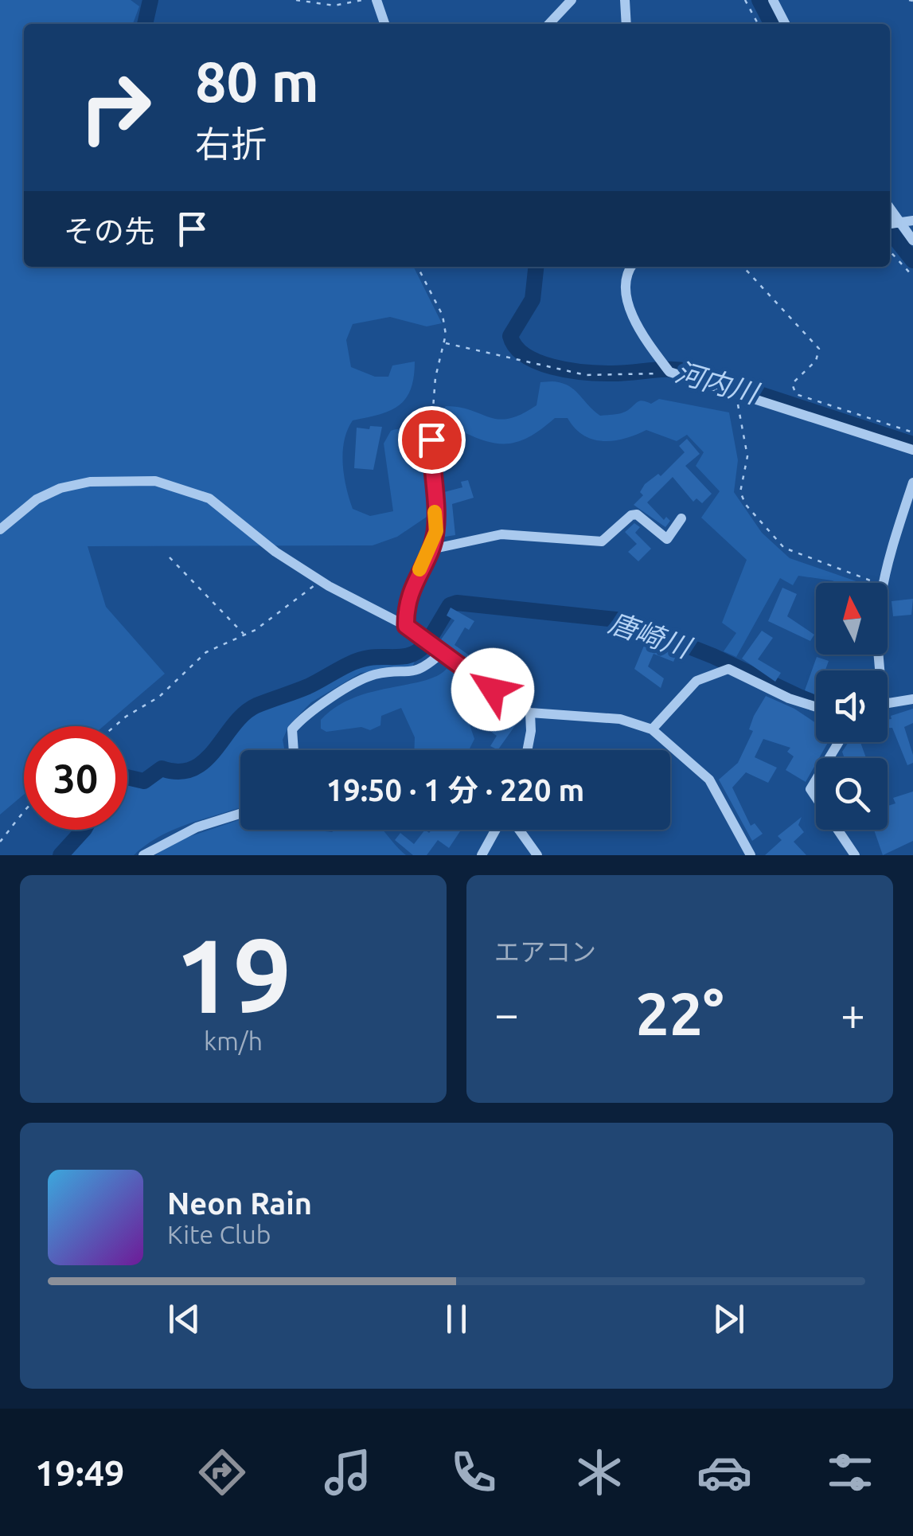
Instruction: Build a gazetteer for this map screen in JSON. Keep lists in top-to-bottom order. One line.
{"water":["河内川","唐崎川"],"north":"top","page":{"turn":["80 m","右折"],"then":"その先","limit":"30","trip":"19:50 · 1 分 · 220 m","tile":[["19","km/h"],"エアコン"],"heat":["−","22°","+"],"song":["Neon Rain","Kite Club"],"tabs":"19:49"}}
